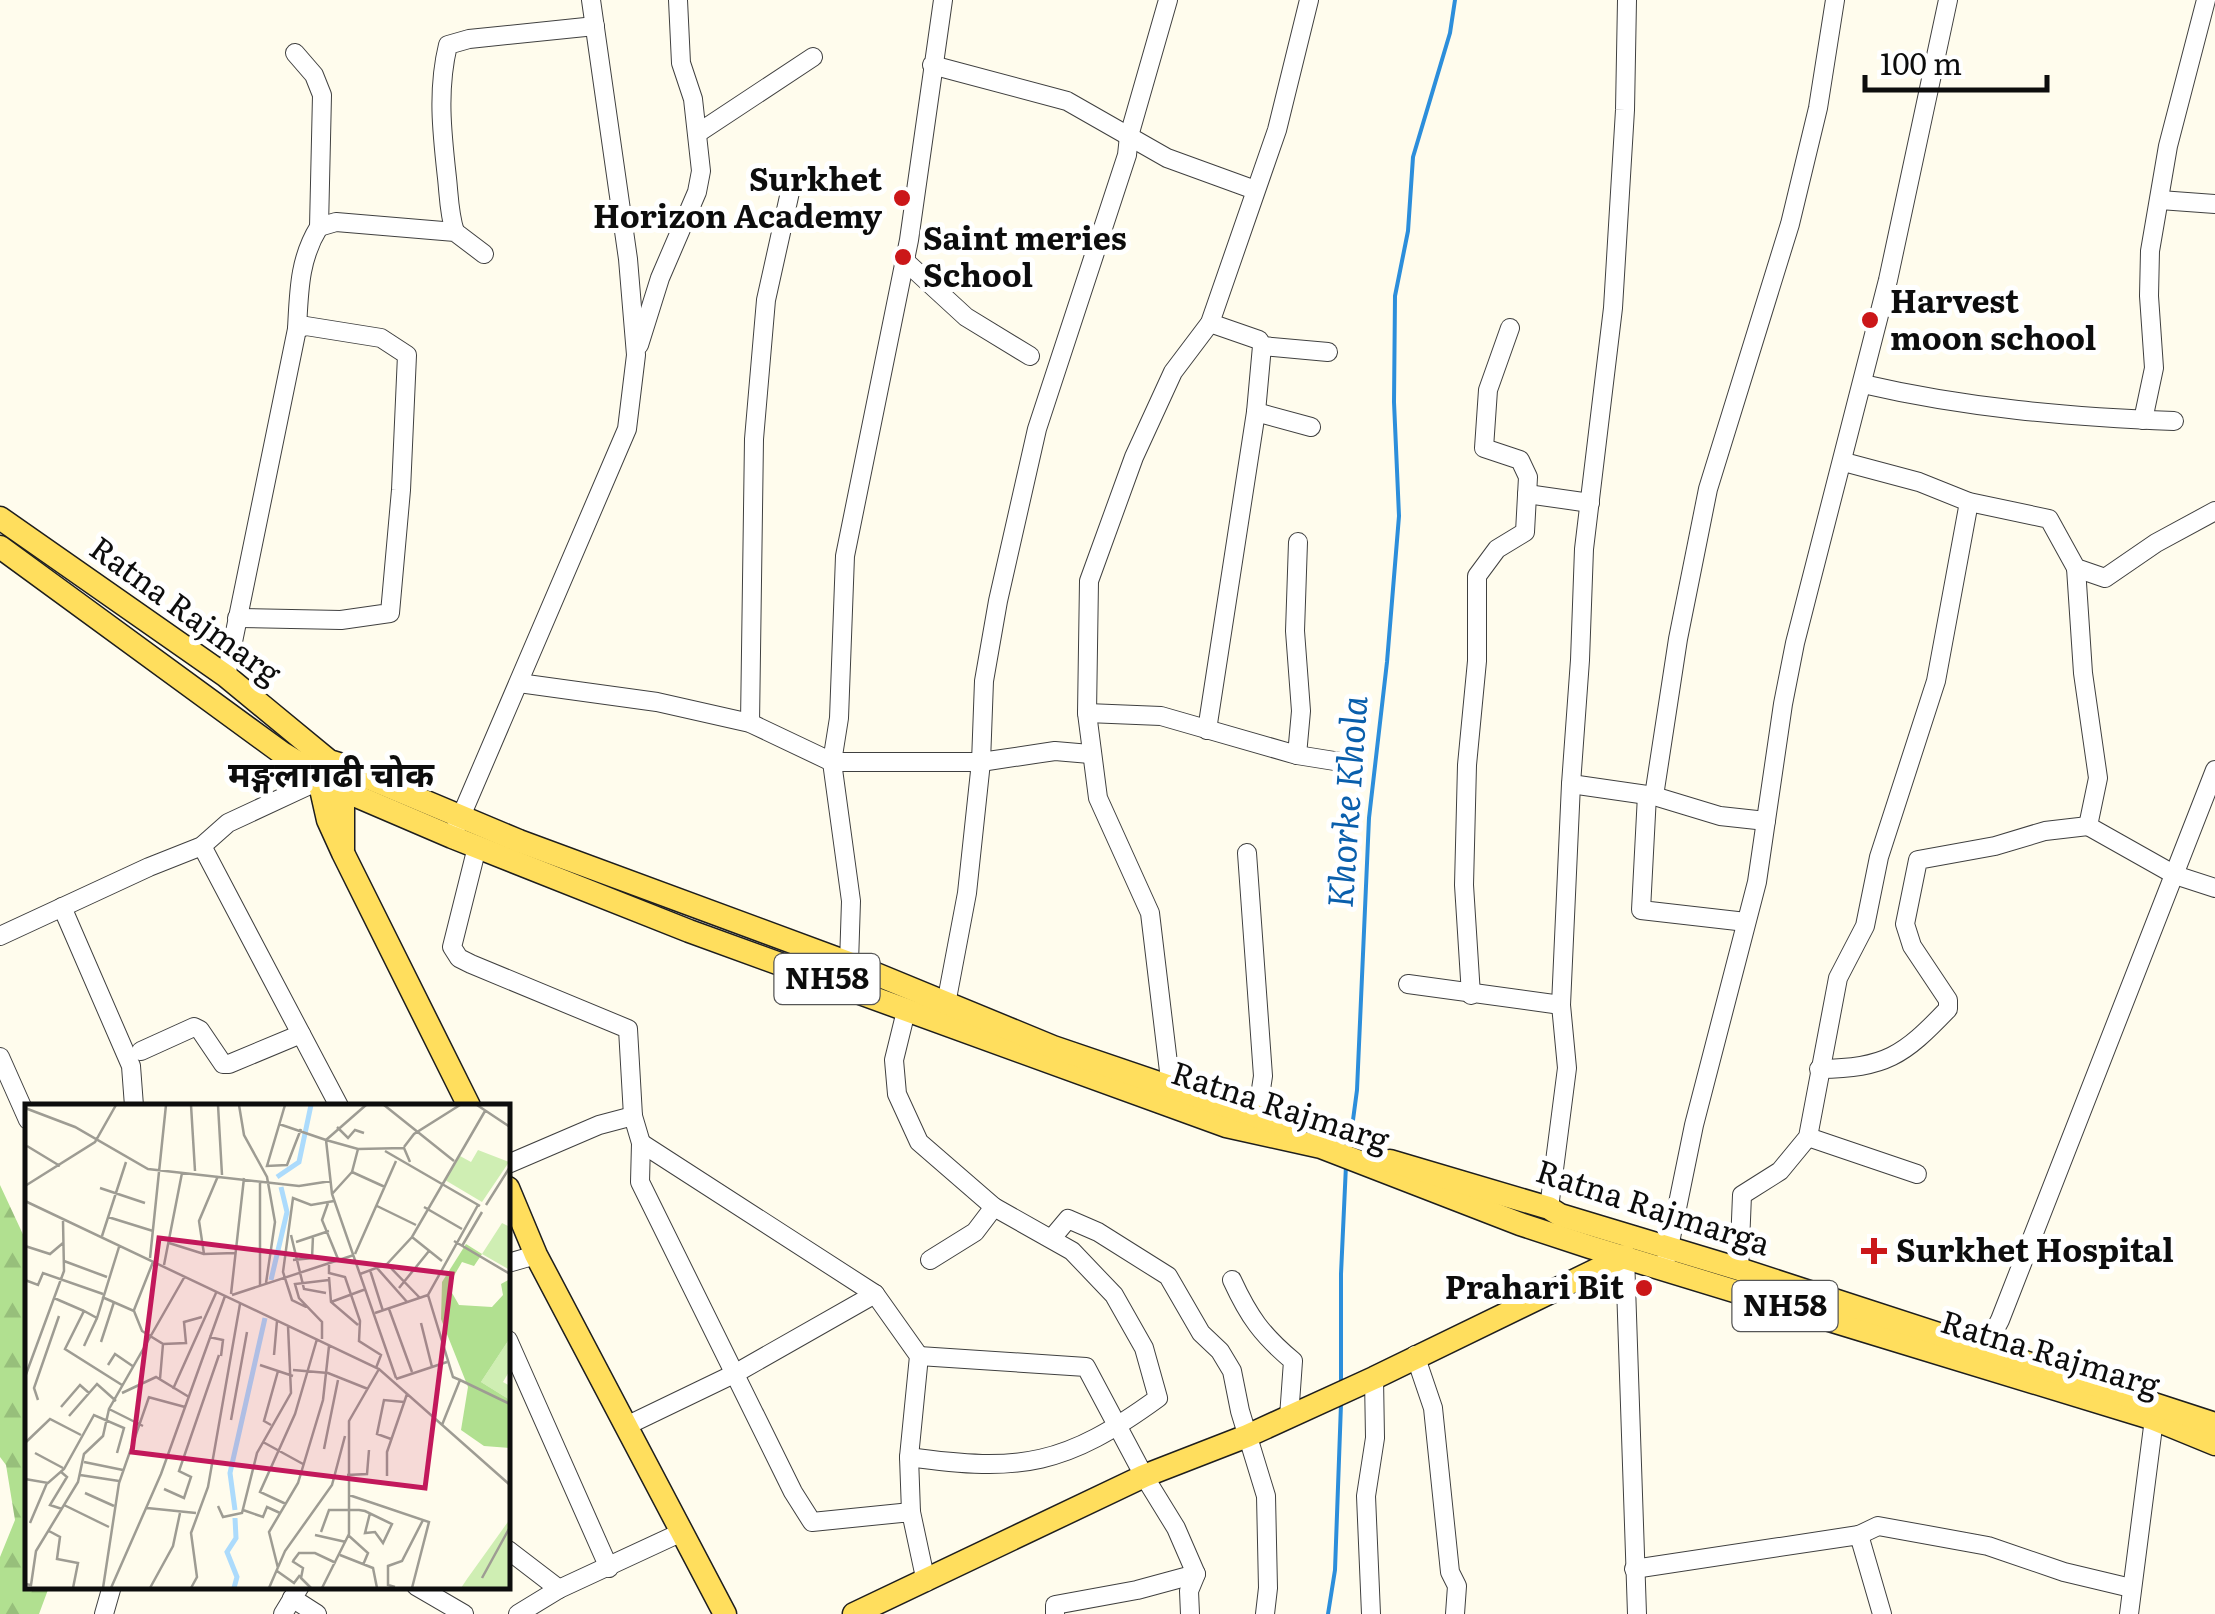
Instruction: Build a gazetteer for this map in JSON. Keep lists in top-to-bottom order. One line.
{"streets":{"main road":["Ratna Rajmarg","NH58","Ratna Rajmarga"]},"crossings":[["Ratna Rajmarg","Ratna Rajmarga"]],"districts":["मङ्गलागढी चोक"],"water":["Khorke Khola"],"places":{"other":["Surkhet Horizon Academy","Saint meries School","Harvest moon school","Prahari Bit"],"health":["Surkhet Hospital"]},"scale_bar":"100 m"}
